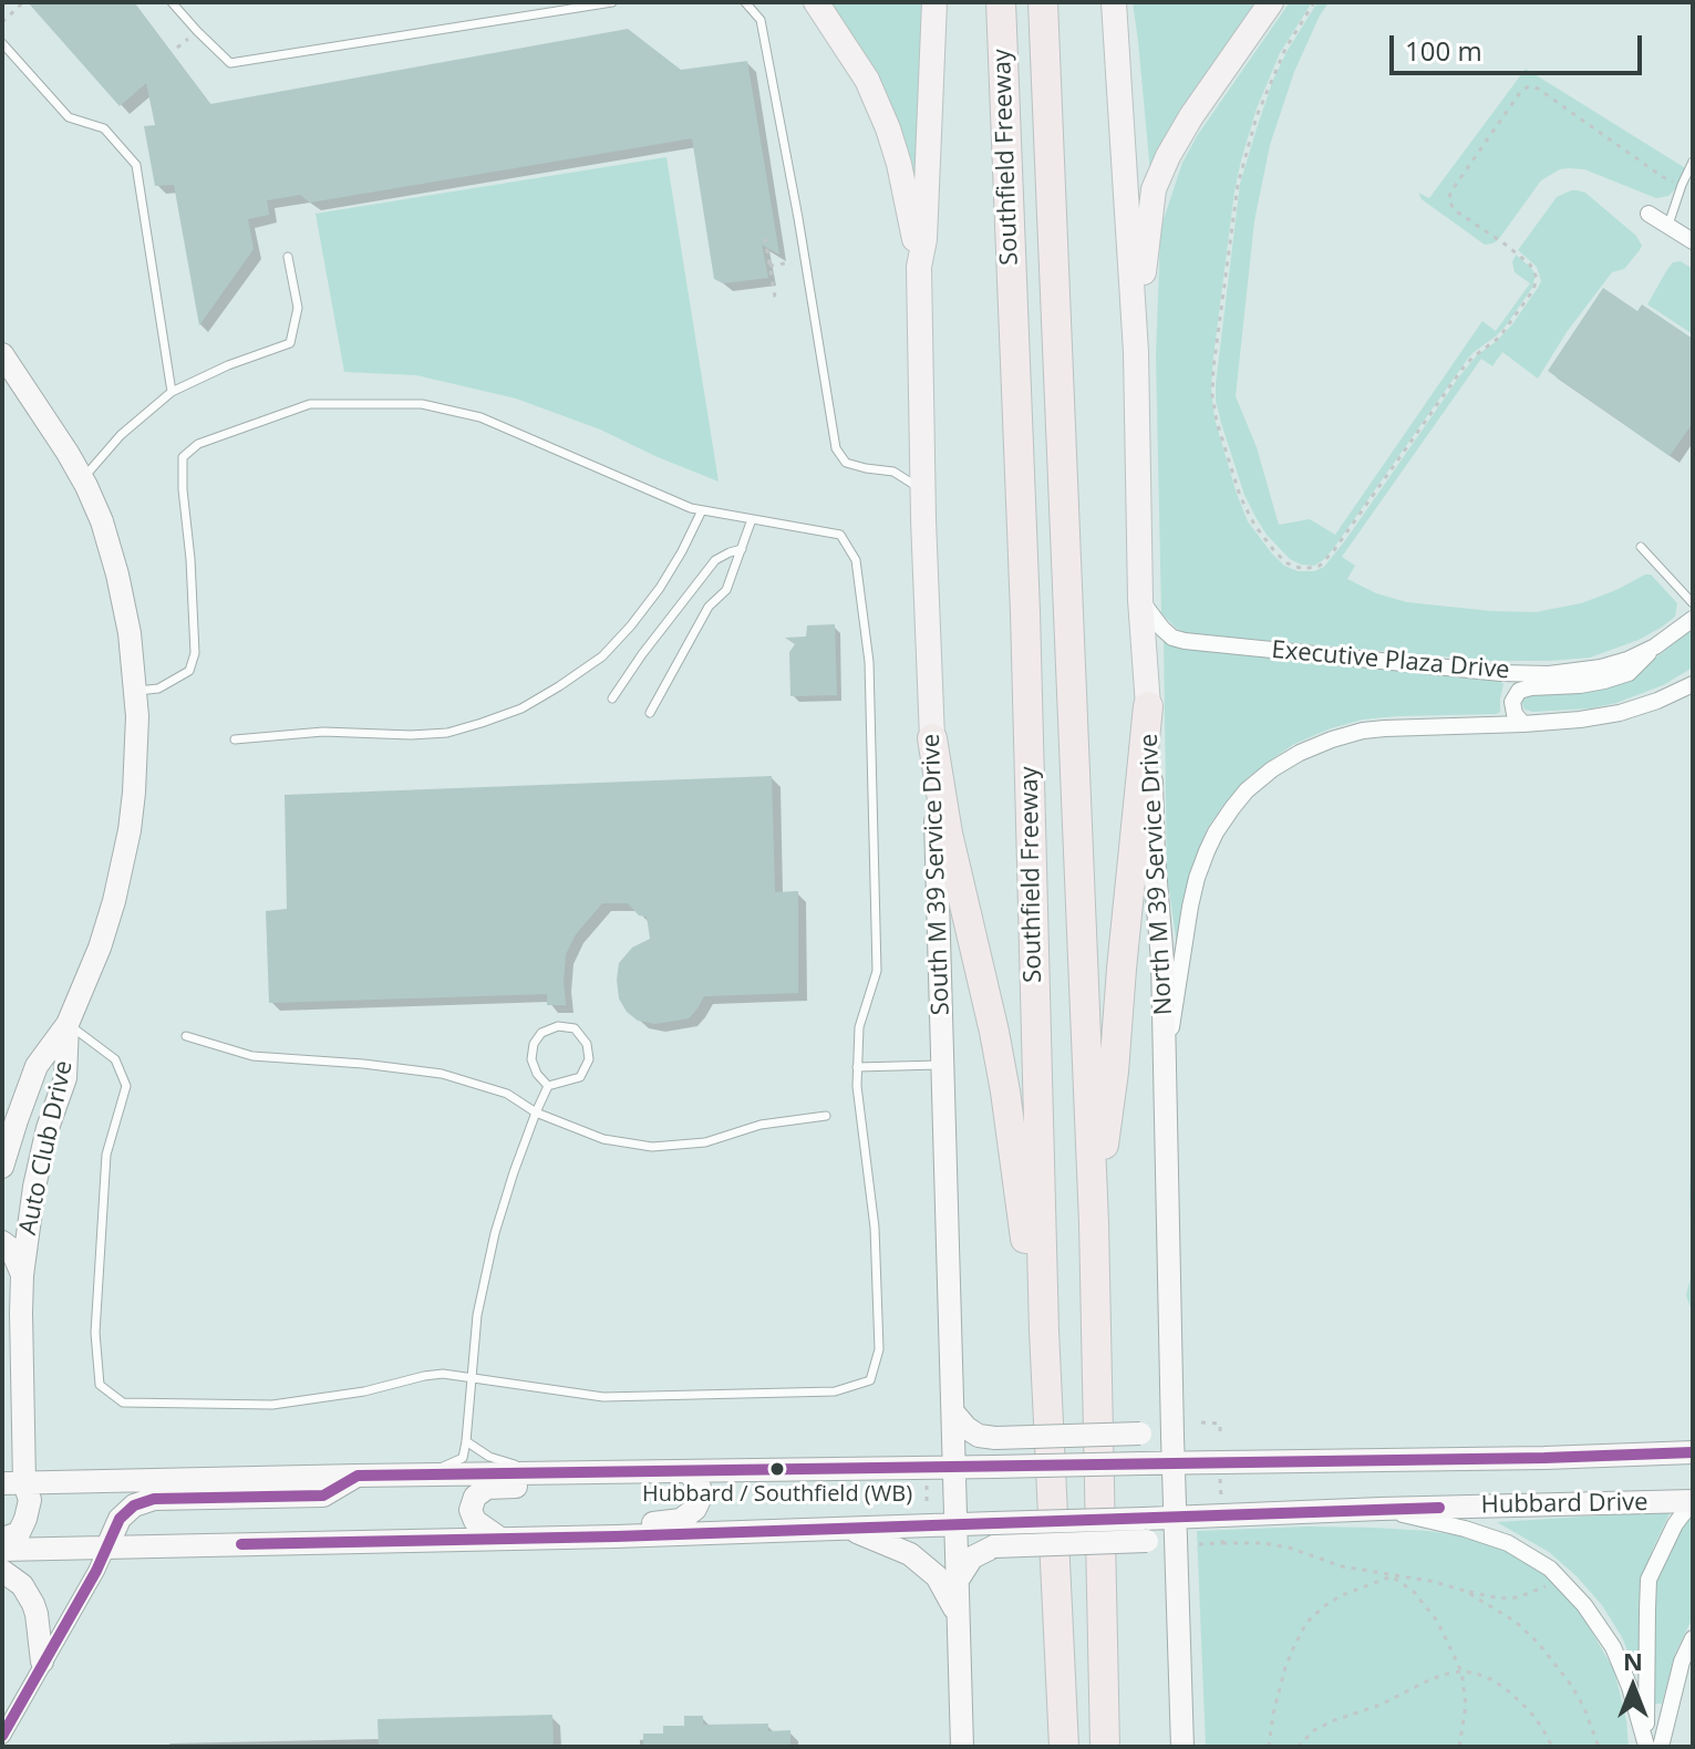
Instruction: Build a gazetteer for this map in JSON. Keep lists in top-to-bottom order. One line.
{"streets":{"highway":["Southfield Freeway"],"main road":["South M 39 Service Drive","North M 39 Service Drive"],"street":["Executive Plaza Drive","Auto Club Drive","Hubbard Drive"]},"crossings":[["Executive Plaza Drive","North M 39 Service Drive"],["South M 39 Service Drive","Hubbard Drive"],["North M 39 Service Drive","Hubbard Drive"],["Auto Club Drive","Hubbard Drive"]],"places":["Hubbard / Southfield (WB)"],"scale_bar":"100 m","north":"top"}
